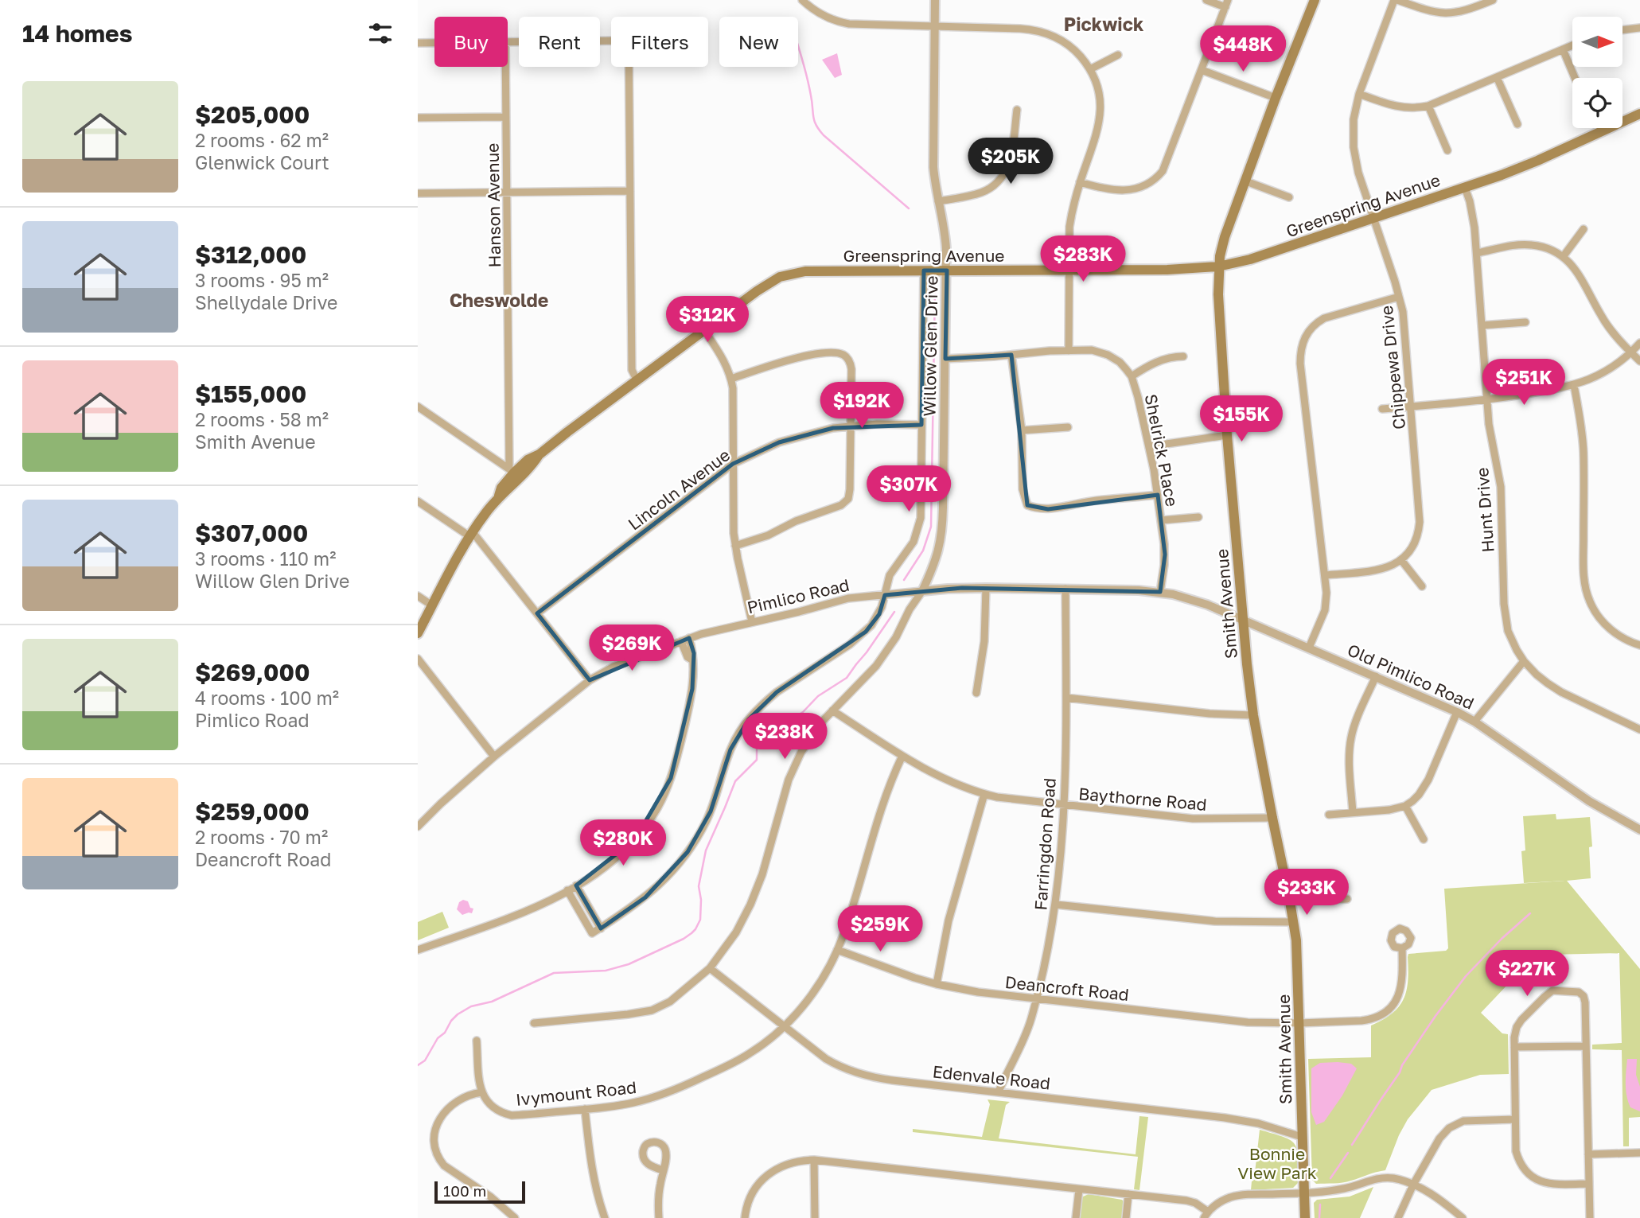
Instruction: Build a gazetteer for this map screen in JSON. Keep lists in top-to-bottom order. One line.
{"streets":{"main road":["Greenspring Avenue","Smith Avenue"],"street":["Hanson Avenue","Willow Glen Drive","Chippewa Drive","Shelrick Place","Lincoln Avenue","Hunt Drive","Pimlico Road","Old Pimlico Road","Baythorne Road","Farringdon Road","Deancroft Road","Edenvale Road","Ivymount Road"]},"crossings":[["Hanson Avenue","Greenspring Avenue"],["Greenspring Avenue","Willow Glen Drive"],["Greenspring Avenue","Chippewa Drive"],["Greenspring Avenue","Hunt Drive"],["Greenspring Avenue","Smith Avenue"],["Willow Glen Drive","Shelrick Place"],["Willow Glen Drive","Lincoln Avenue"],["Willow Glen Drive","Pimlico Road"],["Shelrick Place","Pimlico Road"],["Pimlico Road","Smith Avenue"],["Pimlico Road","Old Pimlico Road"],["Pimlico Road","Farringdon Road"],["Smith Avenue","Old Pimlico Road"],["Smith Avenue","Baythorne Road"],["Smith Avenue","Deancroft Road"],["Smith Avenue","Edenvale Road"],["Baythorne Road","Farringdon Road"],["Baythorne Road","Ivymount Road"],["Farringdon Road","Deancroft Road"],["Farringdon Road","Edenvale Road"],["Deancroft Road","Ivymount Road"],["Edenvale Road","Ivymount Road"]],"districts":["Pickwick","Cheswolde"],"parks":["Bonnie View Park"],"scale_bar":"100 m","north":"right","page":{"heading":"14 homes","chip":["Buy","Rent","Filters","New"],"price":["$448K","$205K","$283K","$312K","$251K","$192K","$155K","$307K","$269K","$238K","$280K","$233K","$259K","$227K"],"list":[{"name":"$205,000","note":"2 rooms · 62 m² · Glenwick Court"},{"name":"$312,000","note":"3 rooms · 95 m² · Shellydale Drive"},{"name":"$155,000","note":"2 rooms · 58 m² · Smith Avenue"},{"name":"$307,000","note":"3 rooms · 110 m² · Willow Glen Drive"},{"name":"$269,000","note":"4 rooms · 100 m² · Pimlico Road"},{"name":"$259,000","note":"2 rooms · 70 m² · Deancroft Road"}],"scale":"100 m"}}
